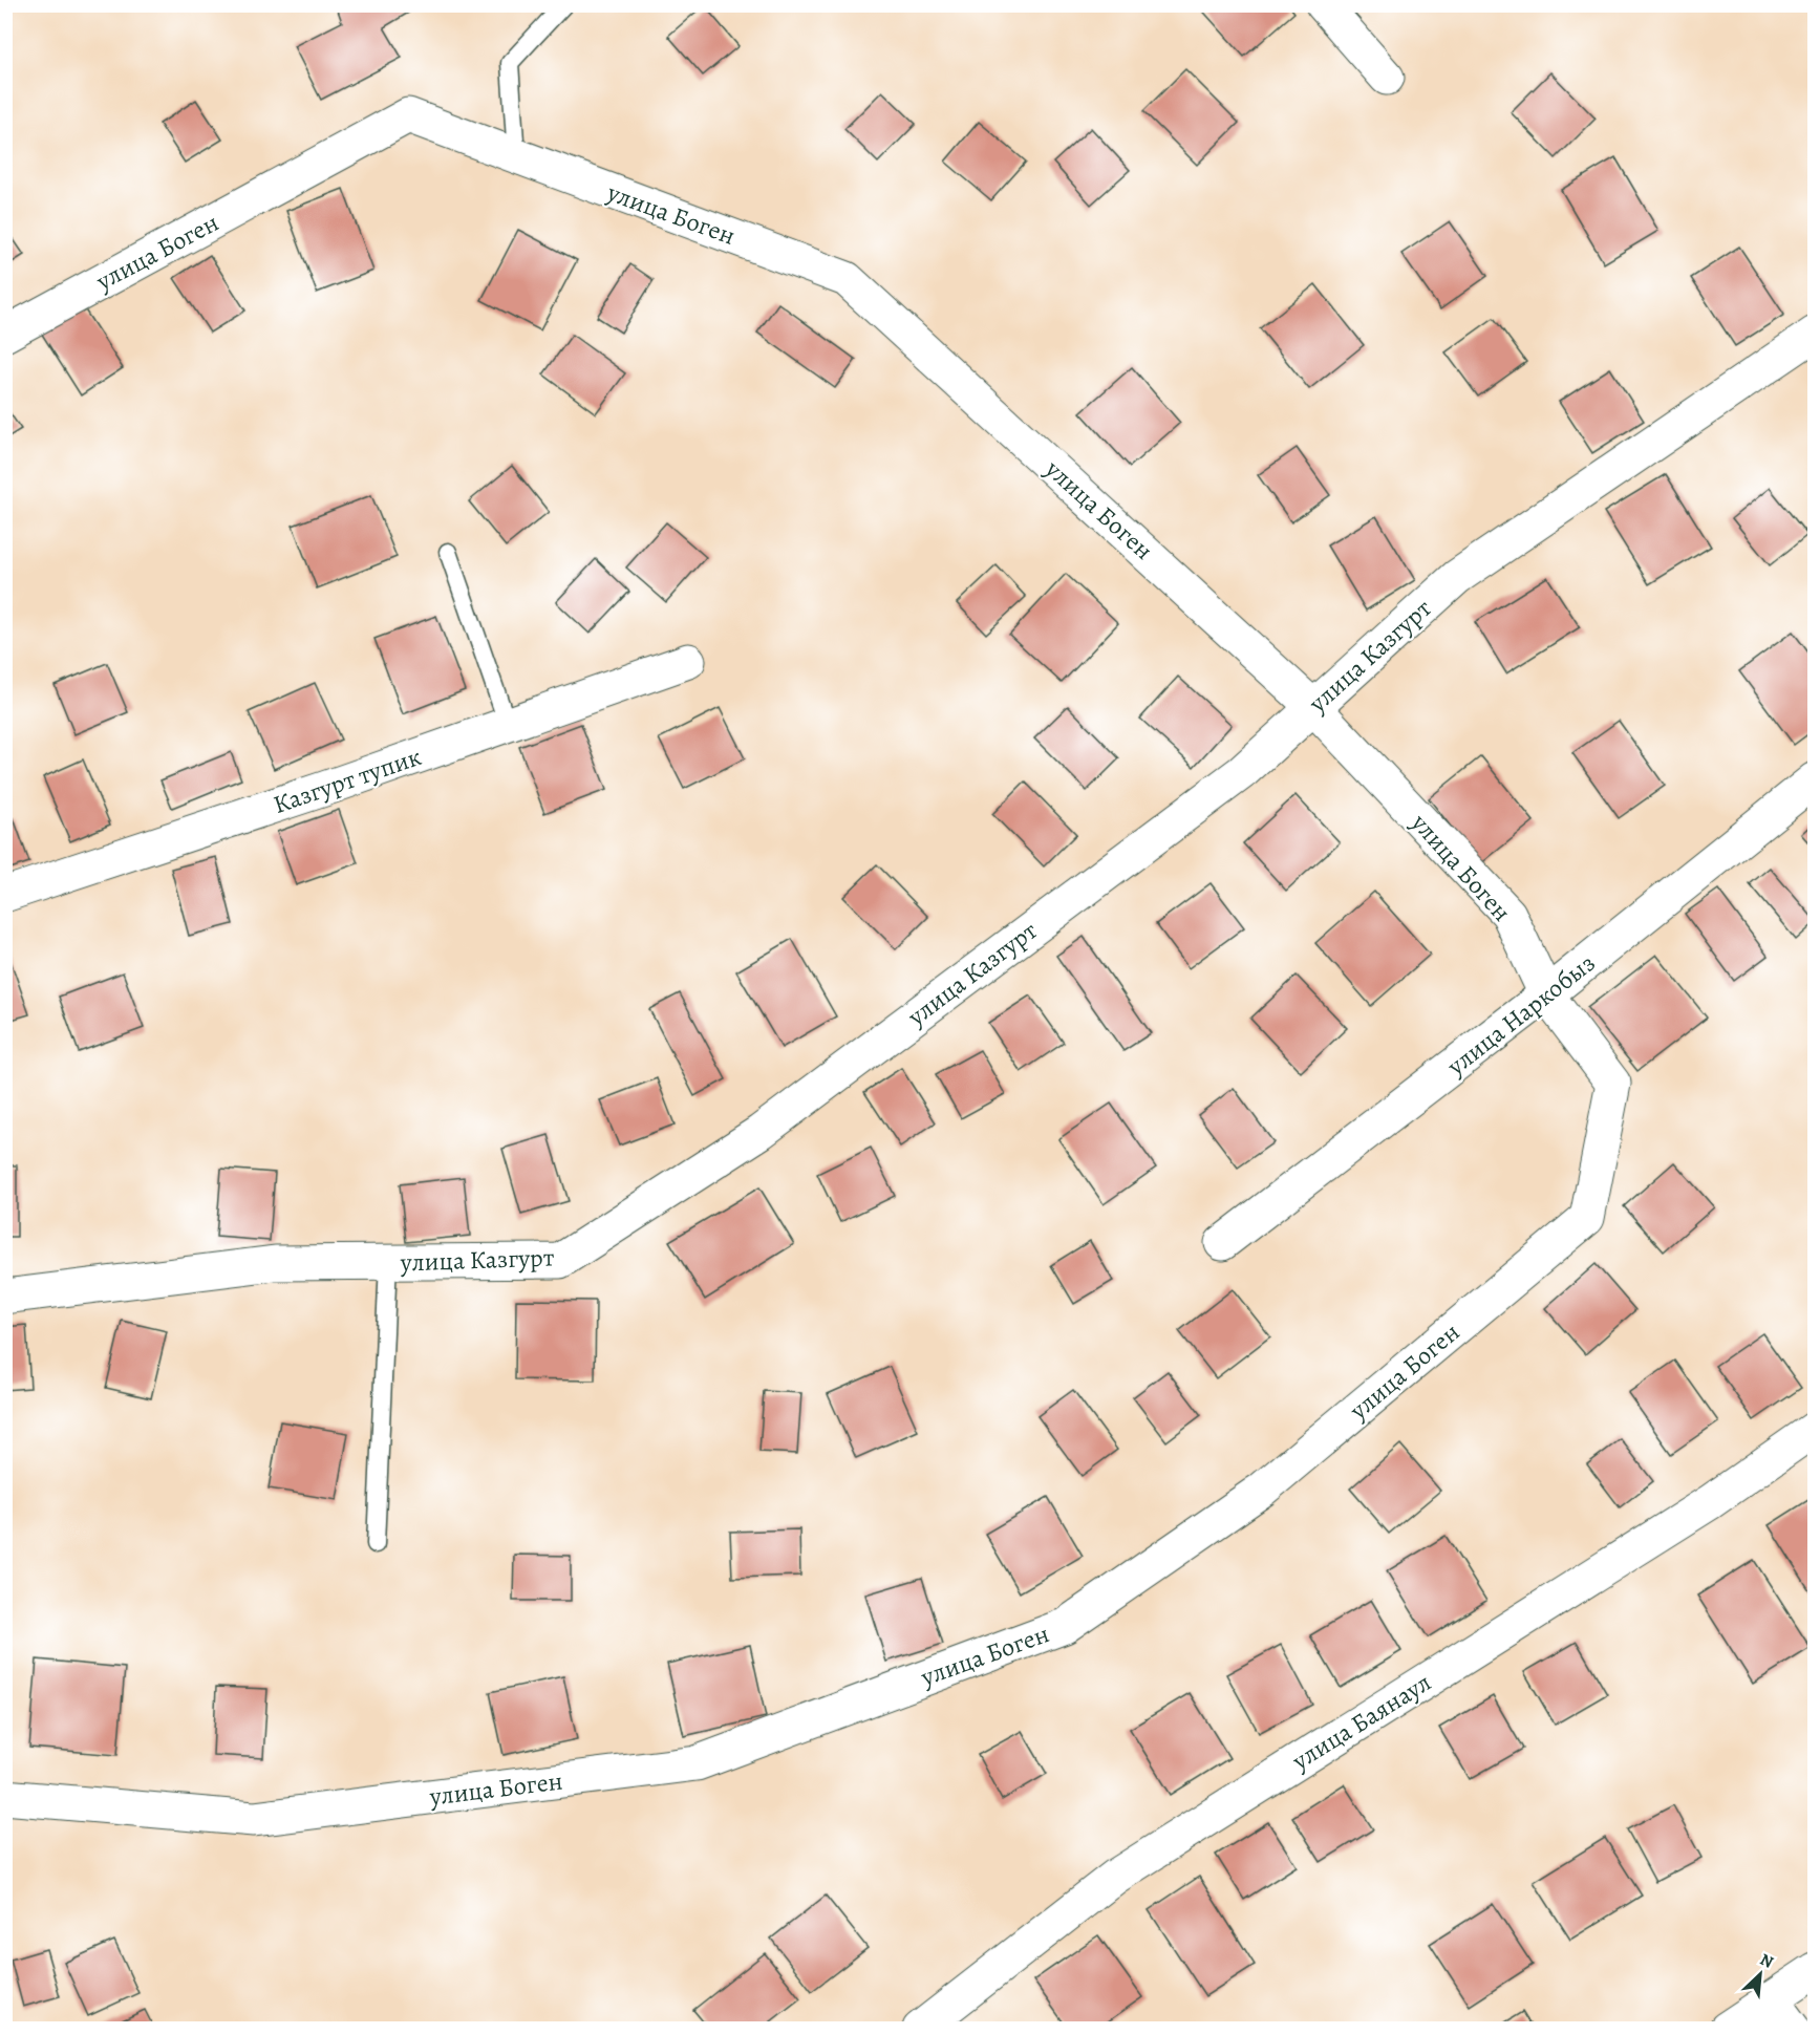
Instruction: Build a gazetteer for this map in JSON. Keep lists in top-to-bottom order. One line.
{"streets":{"street":["улица Боген","улица Казгурт","Казгурт тупик","улица Наркобыз","улица Баянаул"]},"crossings":[["улица Боген","улица Казгурт"],["улица Боген","улица Наркобыз"]],"north":"top right"}
